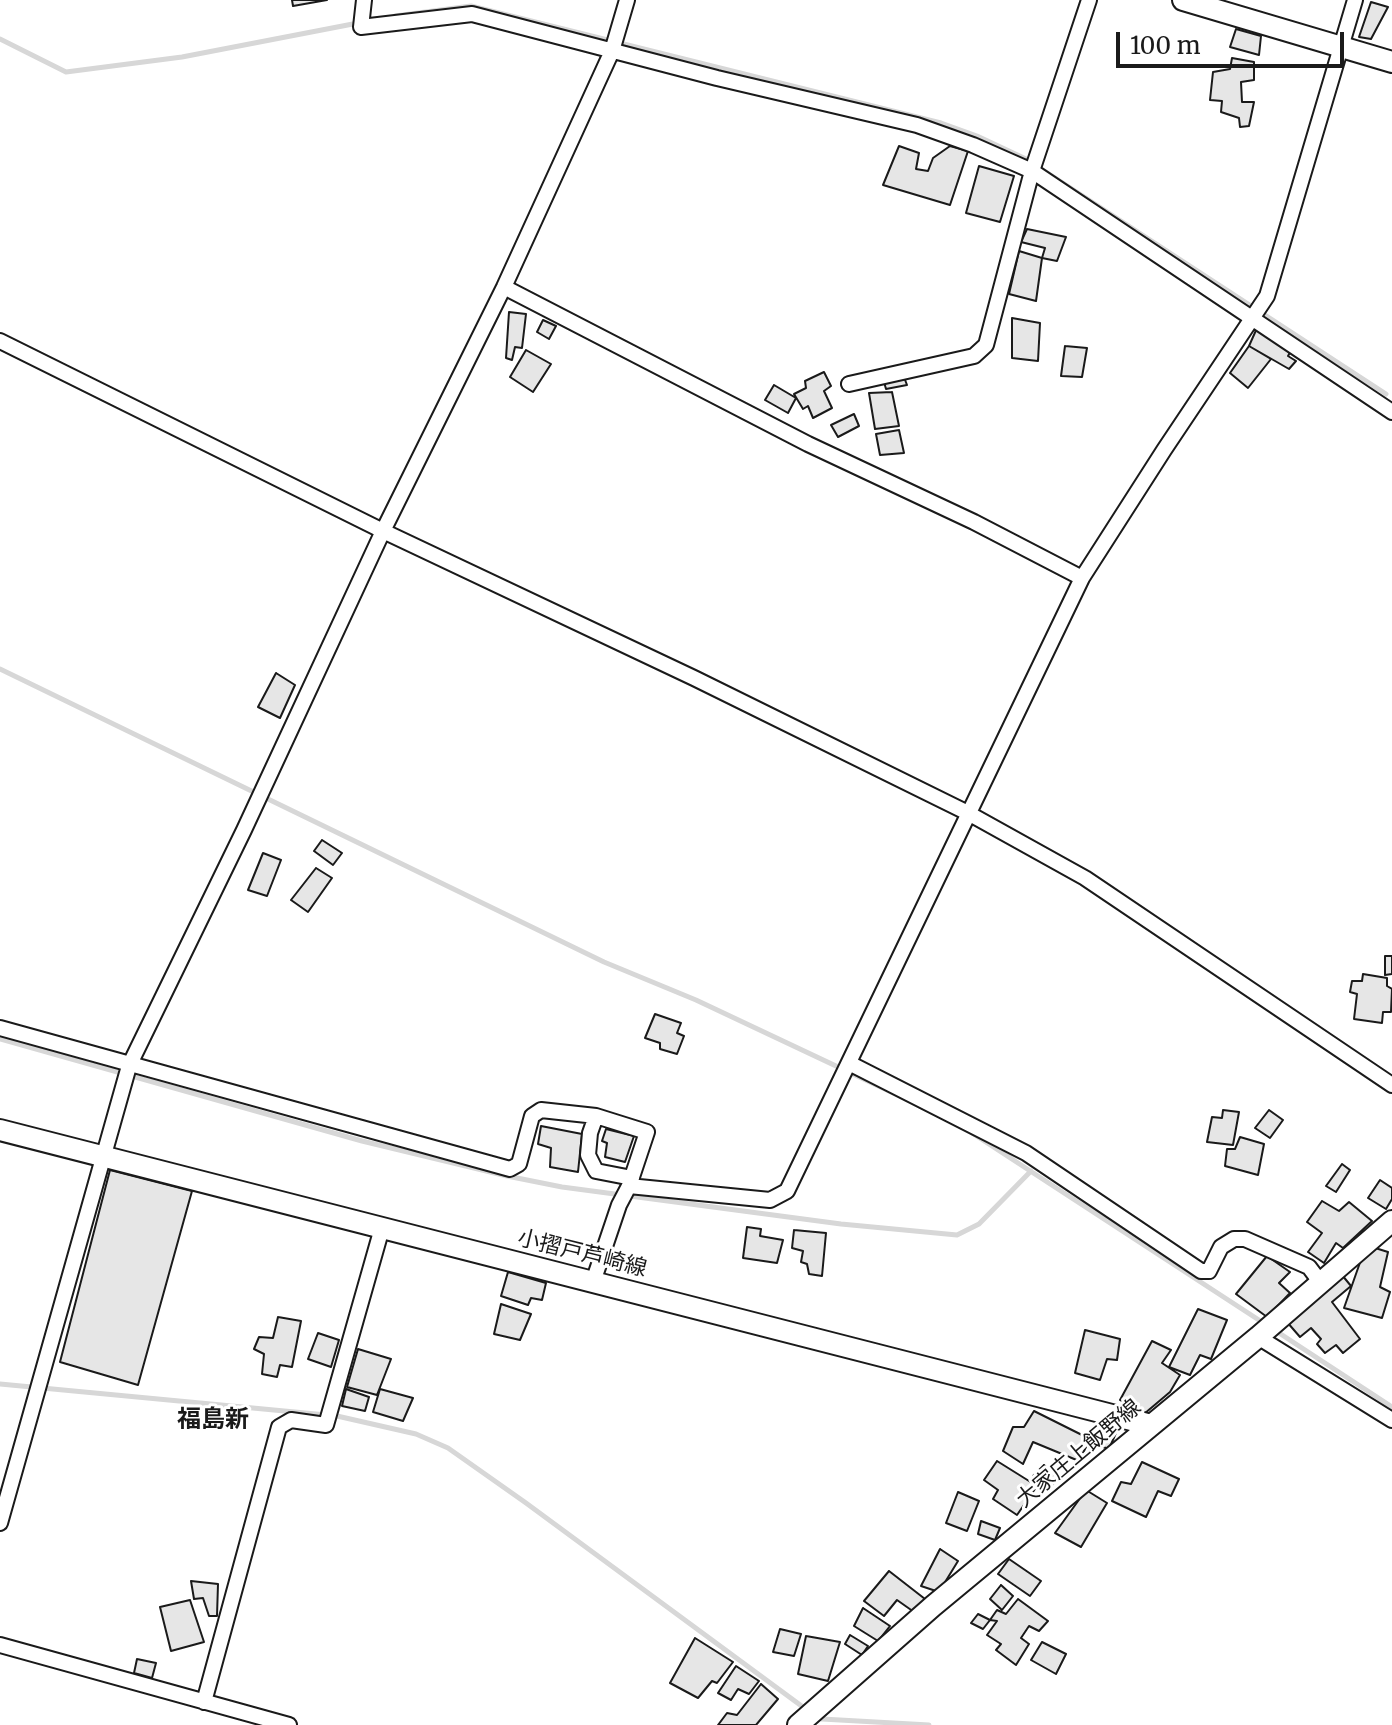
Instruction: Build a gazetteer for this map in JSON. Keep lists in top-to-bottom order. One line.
{"streets":{"main road":["小摺戸芦崎線","大家庄上飯野線"]},"crossings":[["小摺戸芦崎線","大家庄上飯野線"]],"districts":["福島新"],"scale_bar":"100 m"}
